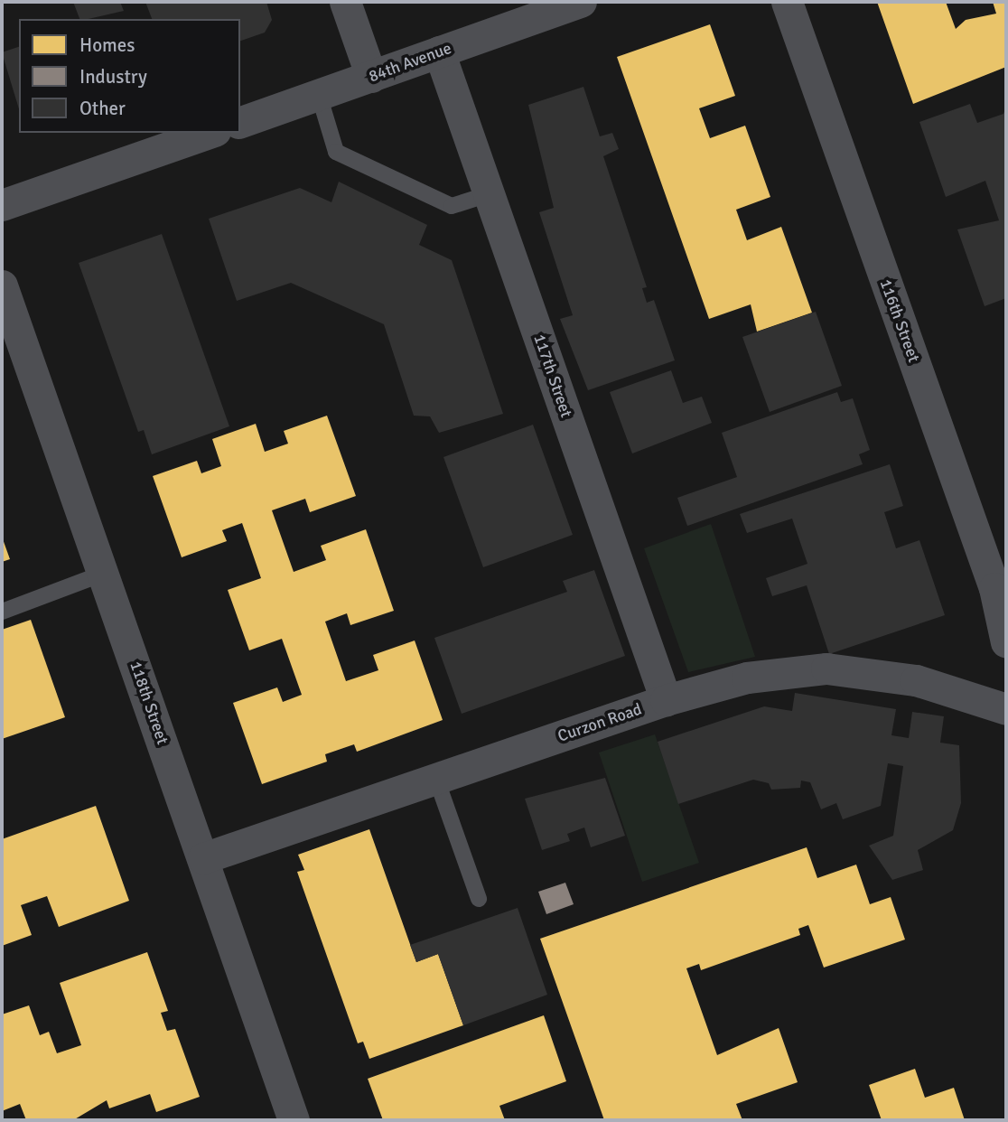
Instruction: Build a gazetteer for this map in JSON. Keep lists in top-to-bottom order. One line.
{"streets":{"street":["84th Avenue","116th Street","117th Street","118th Street","Curzon Road"]},"crossings":[["84th Avenue","117th Street"],["117th Street","Curzon Road"],["118th Street","Curzon Road"]],"legend":["Homes","Industry","Other"]}
